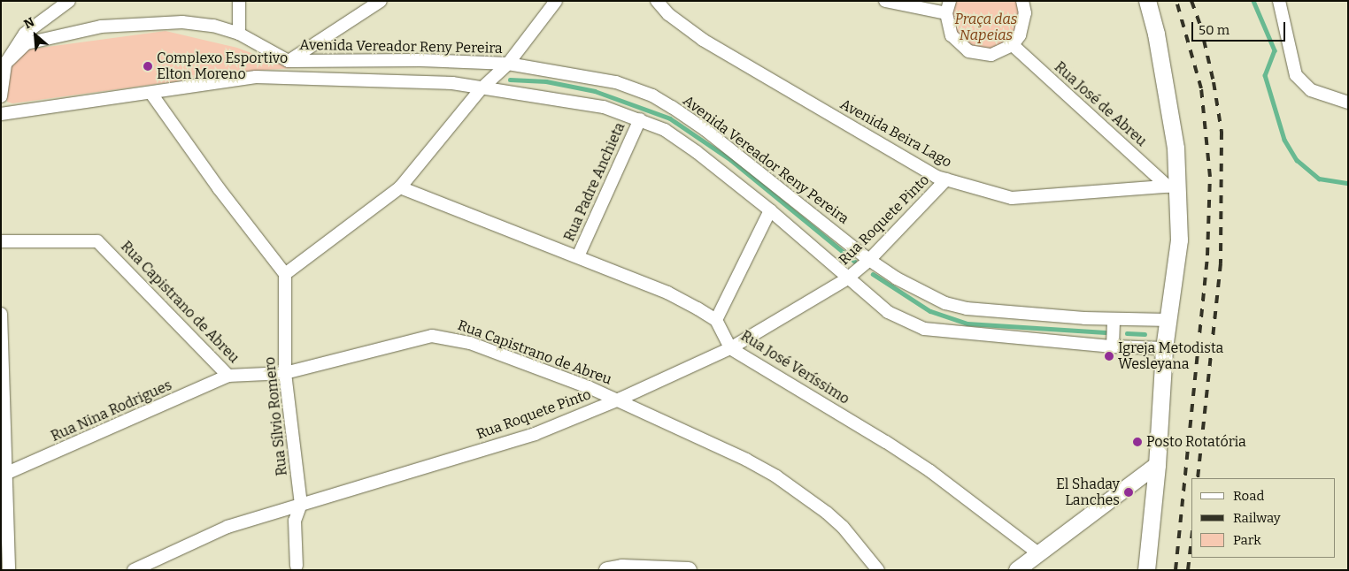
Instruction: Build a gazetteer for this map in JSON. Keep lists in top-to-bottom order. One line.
{"streets":{"street":["Avenida Vereador Reny Pereira","Rua José de Abreu","Avenida Beira Lago","Rua Padre Anchieta","Rua Roquete Pinto","Rua Capistrano de Abreu","Rua José Veríssimo","Rua Nina Rodrigues","Rua Sílvio Romero"]},"crossings":[["Avenida Vereador Reny Pereira","Rua Roquete Pinto"],["Rua José de Abreu","Avenida Beira Lago"],["Avenida Beira Lago","Rua Roquete Pinto"],["Rua Roquete Pinto","Rua Capistrano de Abreu"],["Rua Roquete Pinto","Rua José Veríssimo"],["Rua Roquete Pinto","Rua Sílvio Romero"],["Rua Capistrano de Abreu","Rua Nina Rodrigues"],["Rua Capistrano de Abreu","Rua Sílvio Romero"]],"parks":["Praça das Napeias"],"places":["Complexo Esportivo Elton Moreno","Igreja Metodista Wesleyana","Posto Rotatória","El Shaday Lanches"],"legend":["Road","Railway","Park"],"scale_bar":"50 m","north":"top left"}
